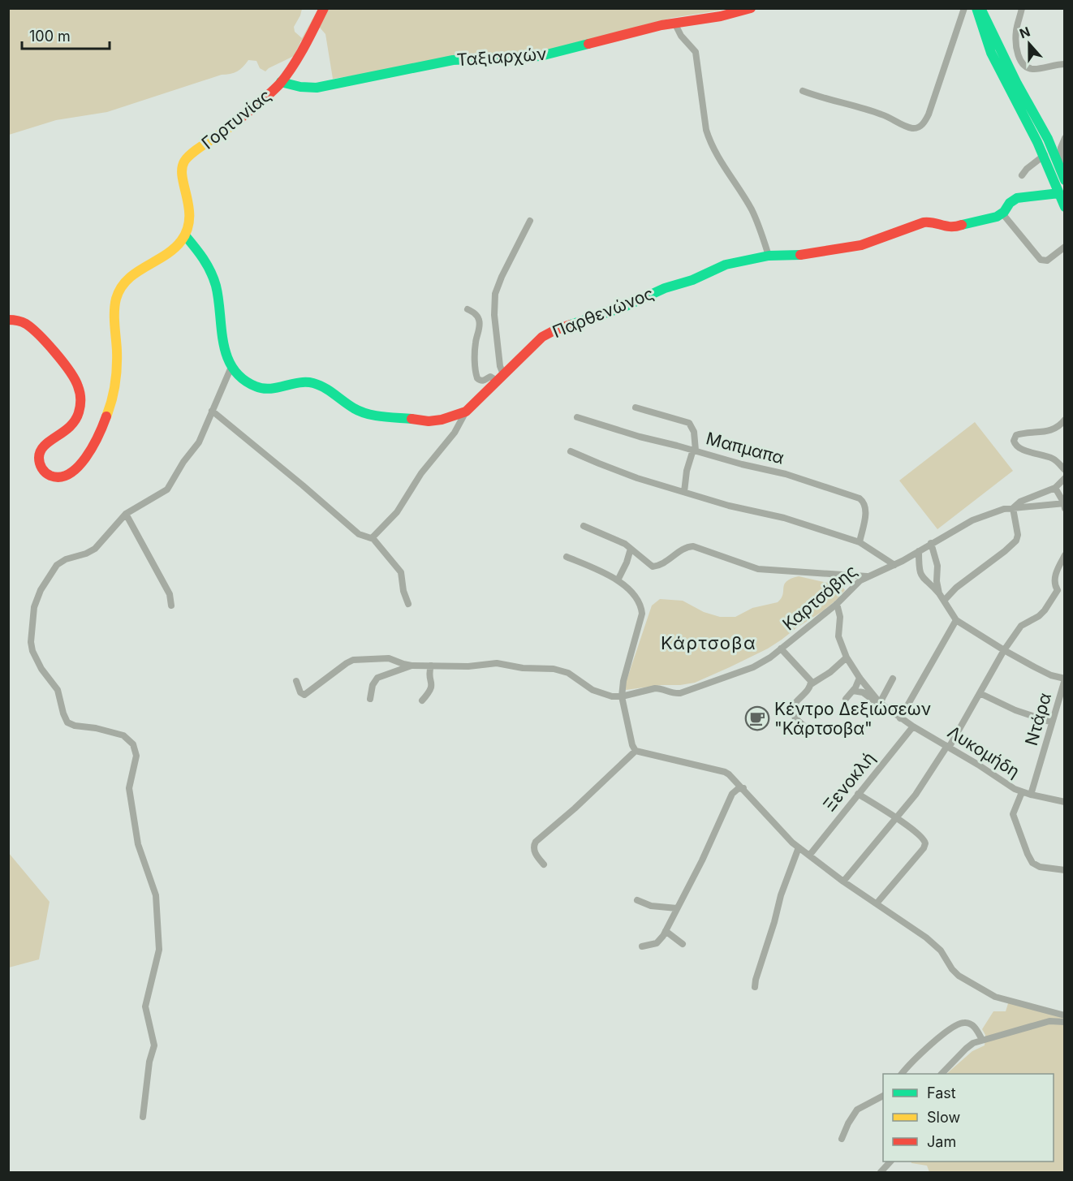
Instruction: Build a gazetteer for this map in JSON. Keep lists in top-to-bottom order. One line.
{"streets":{"street":["Ταξιαρχών","Γορτυνίας","Παρθενώνος","Μαπμαπα","Καρτσόβης","Ντάρα","Λυκομήδη","Ξενοκλή"]},"crossings":[["Ταξιαρχών","Γορτυνίας"],["Γορτυνίας","Παρθενώνος"],["Ντάρα","Λυκομήδη"],["Λυκομήδη","Ξενοκλή"]],"districts":["Κάρτσοβα"],"places":{"cafe":["Κέντρο Δεξιώσεων \"Κάρτσοβα\""]},"legend":["Fast","Slow","Jam"],"scale_bar":"100 m","north":"top"}
